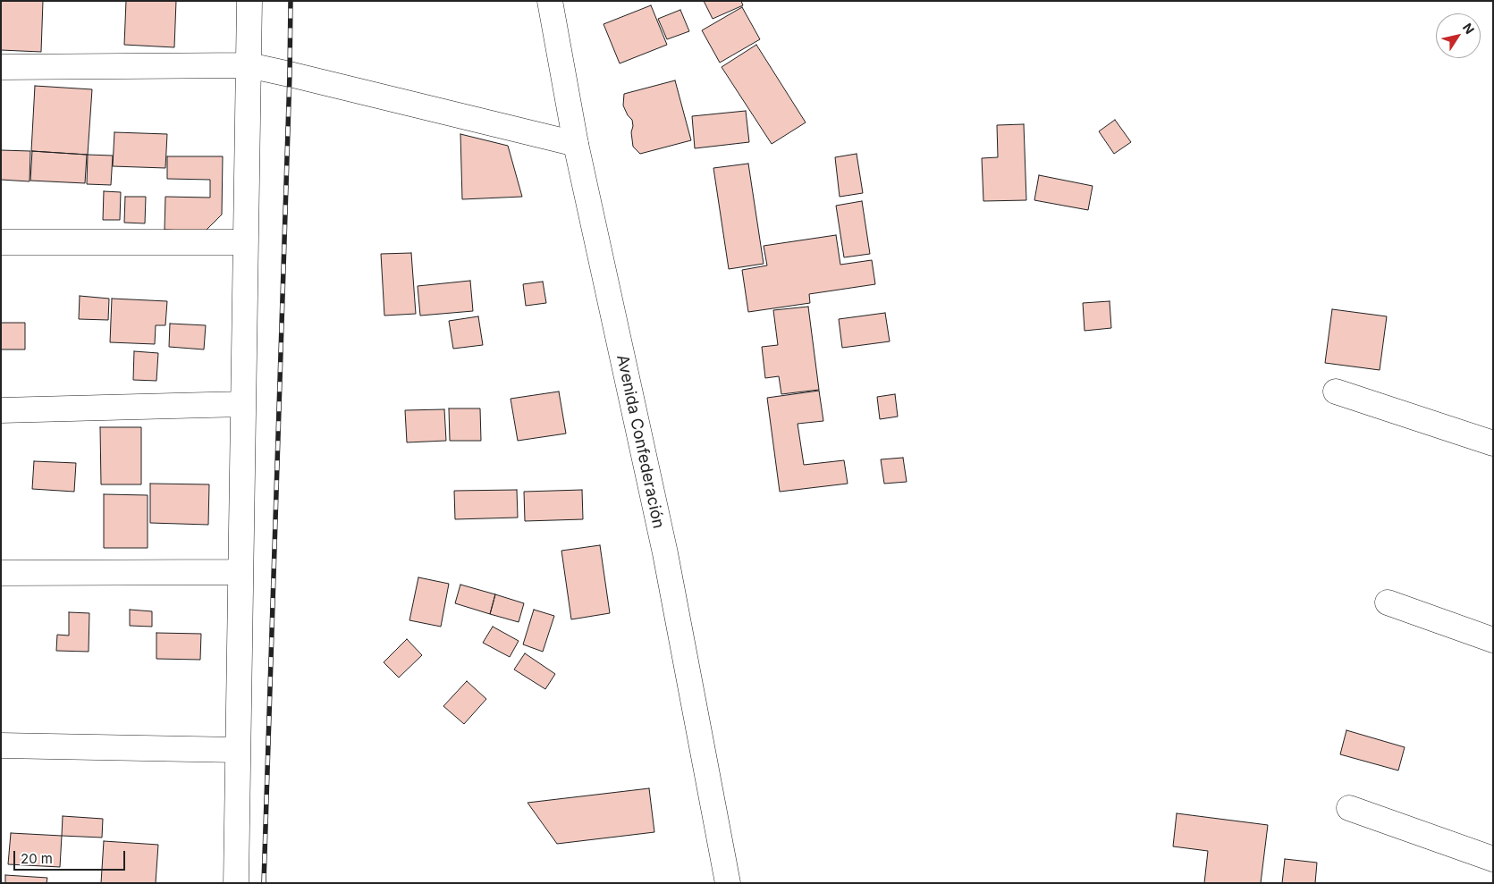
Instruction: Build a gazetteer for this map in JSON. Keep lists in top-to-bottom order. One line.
{"streets":{"main road":["Avenida Confederación"]},"scale_bar":"20 m","north":"top right"}
